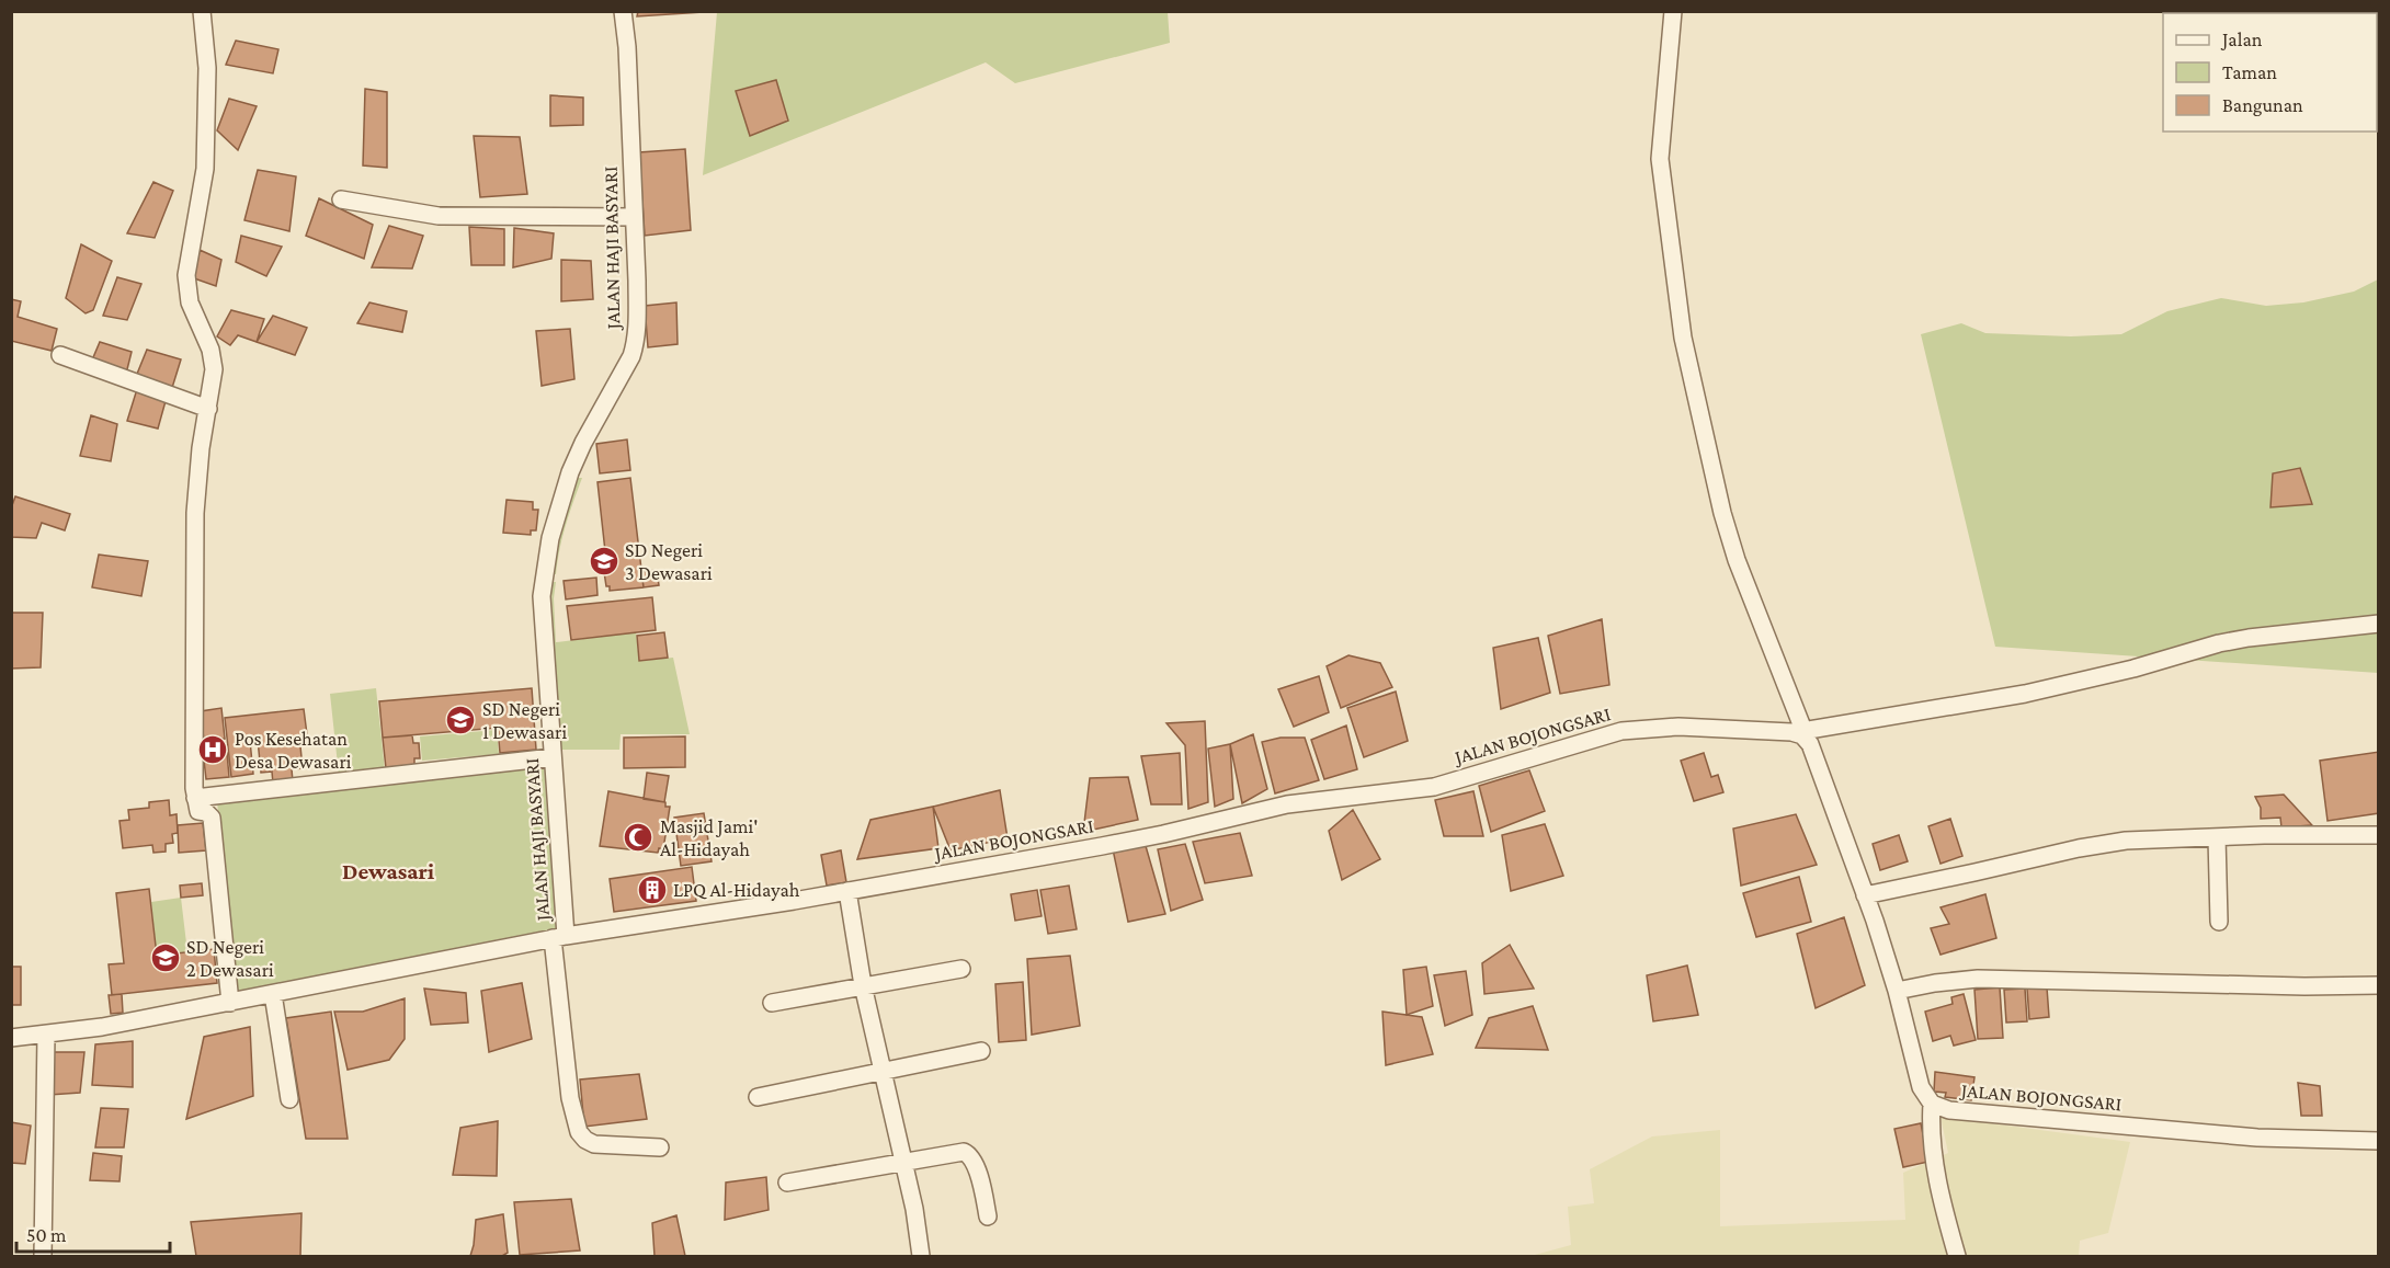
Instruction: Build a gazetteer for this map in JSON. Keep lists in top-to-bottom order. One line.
{"streets":{"street":["JALAN HAJI BASYARI","JALAN BOJONGSARI"]},"crossings":[["JALAN HAJI BASYARI","JALAN BOJONGSARI"]],"districts":["Dewasari"],"places":{"school or university":["SD Negeri 3 Dewasari","SD Negeri 1 Dewasari","SD Negeri 2 Dewasari"],"hospital":["Pos Kesehatan Desa Dewasari"],"mosque":["Masjid Jami' Al-Hidayah"],"building":["LPQ Al-Hidayah"]},"legend":["Jalan","Taman","Bangunan"],"scale_bar":"50 m"}
